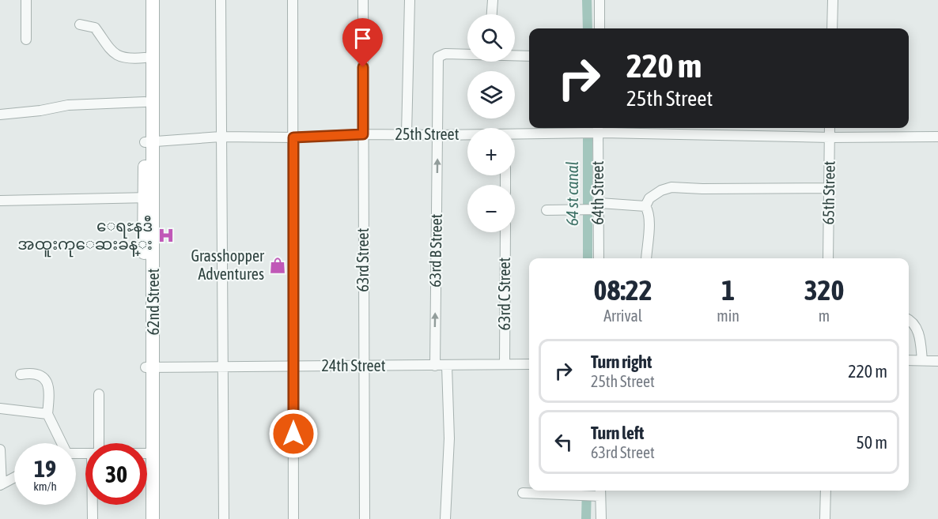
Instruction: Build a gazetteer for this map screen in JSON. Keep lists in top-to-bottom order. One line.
{"streets":{"main road":["62nd Street"],"street":["25th Street","64th Street","65th Street","63rd B Street","63rd Street","63rd C Street","24th Street"]},"crossings":[["25th Street","64th Street"],["25th Street","65th Street"],["25th Street","63rd B Street"],["25th Street","63rd Street"],["25th Street","62nd Street"],["63rd B Street","24th Street"],["63rd Street","24th Street"],["63rd C Street","24th Street"],["62nd Street","24th Street"]],"one_way":["63rd B Street"],"water":["64 st canal"],"places":{"hospital":["ေရႊနဒီ အထူးကုေဆးခန္း"],"shop":["Grasshopper Adventures"]},"page":{"map_buttons":["+","−"],"turn":["220 m","25th Street"],"eta":["08:22","Arrival","1","min","320","m"],"list":[{"name":"Turn right","note":"25th Street","value":"220 m"},{"name":"Turn left","note":"63rd Street","value":"50 m"}],"speed":"19 km/h","limit":"30"}}
